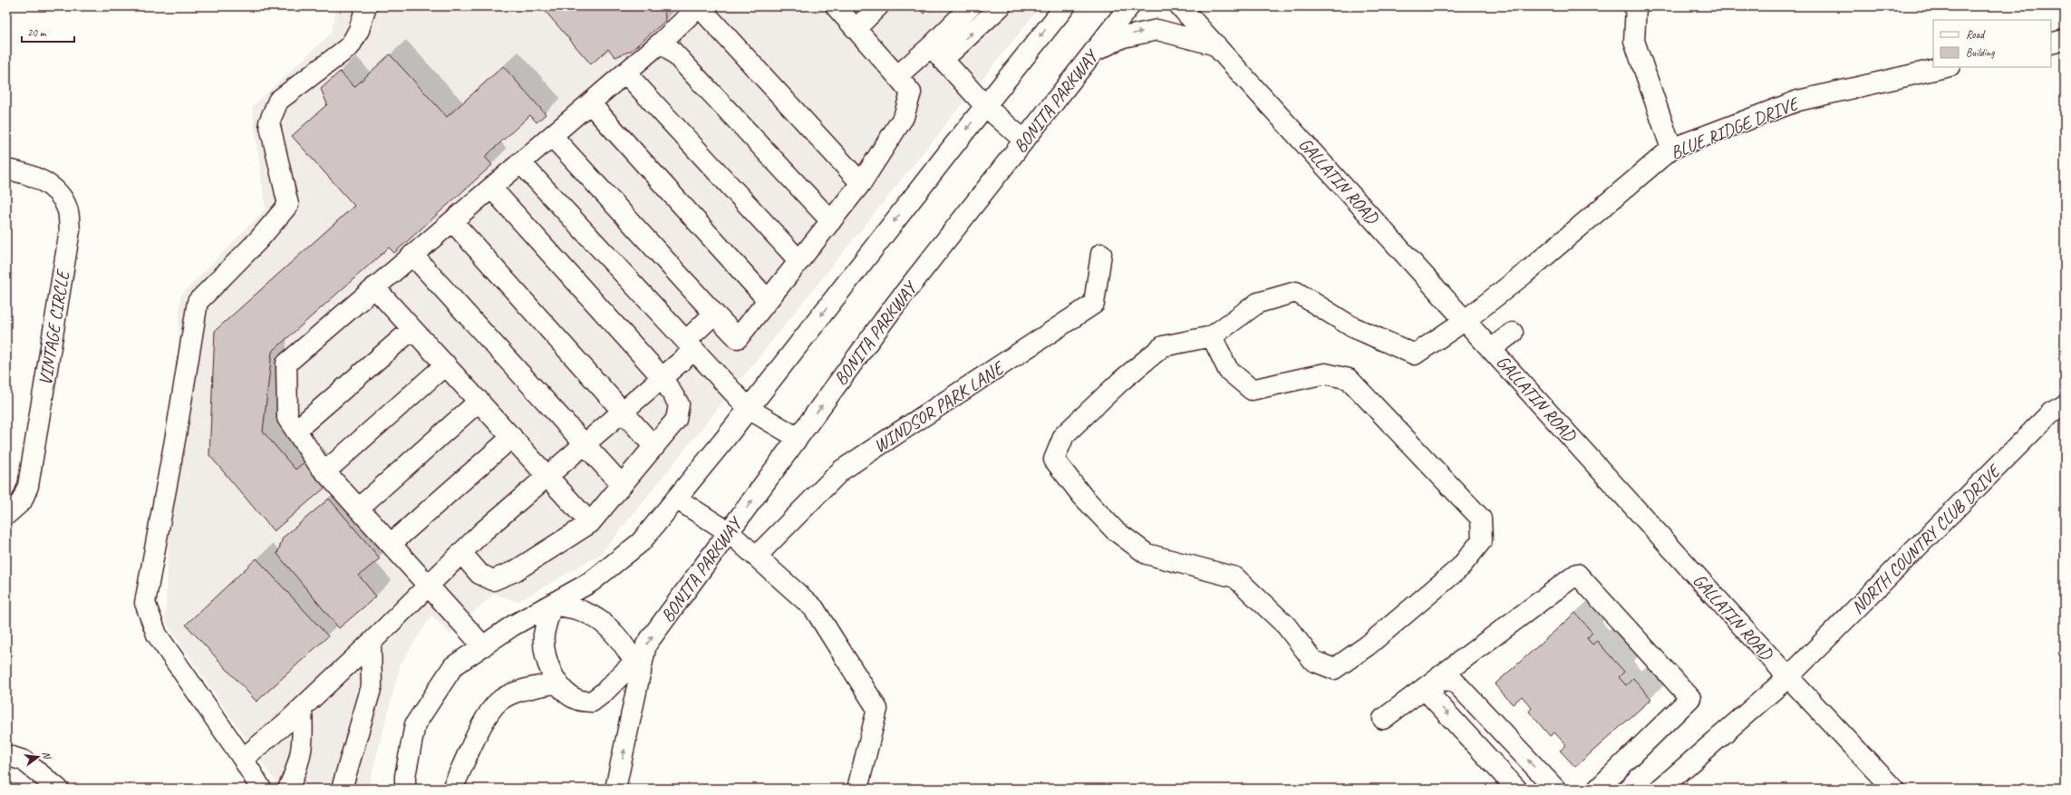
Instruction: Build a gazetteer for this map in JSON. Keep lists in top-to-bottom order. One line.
{"streets":{"street":["BONITA PARKWAY","BLUE RIDGE DRIVE","GALLATIN ROAD","VINTAGE CIRCLE","WINDSOR PARK LANE","NORTH COUNTRY CLUB DRIVE"]},"crossings":[["BLUE RIDGE DRIVE","GALLATIN ROAD"],["GALLATIN ROAD","NORTH COUNTRY CLUB DRIVE"]],"legend":["Road","Building"],"scale_bar":"20 m","north":"right"}
